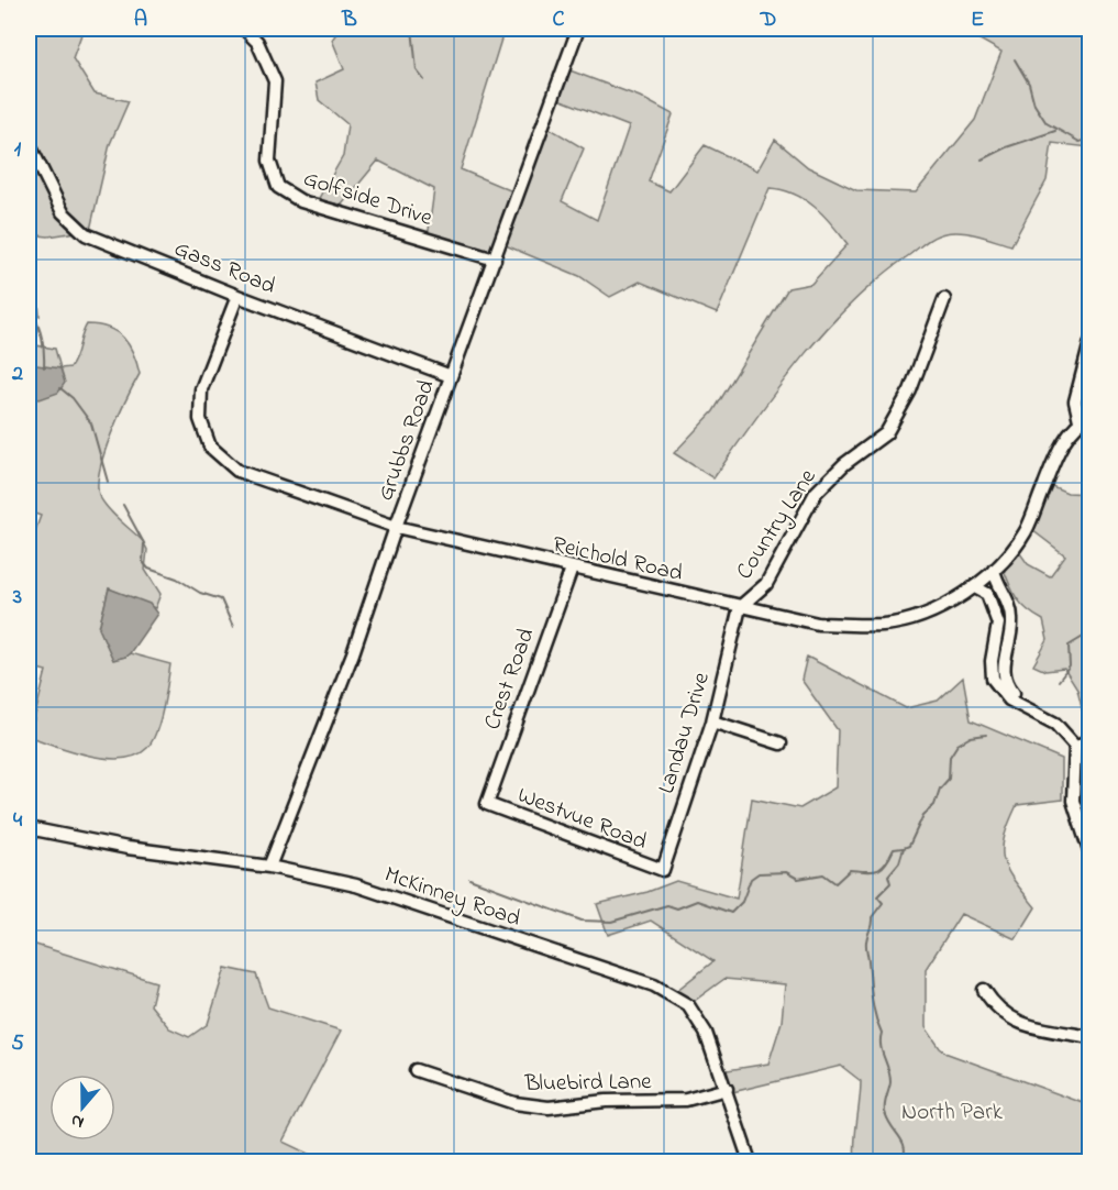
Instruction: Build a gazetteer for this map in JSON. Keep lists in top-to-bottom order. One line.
{"streets":{"street":["Golfside Drive","Gass Road","Grubbs Road","Country Lane","Reichold Road","Crest Road","Landau Drive","Westvue Road","McKinney Road","Bluebird Lane"]},"crossings":[["Golfside Drive","Grubbs Road"],["Gass Road","Grubbs Road"],["Gass Road","Reichold Road"],["Grubbs Road","Reichold Road"],["Grubbs Road","McKinney Road"],["Country Lane","Reichold Road"],["Country Lane","Landau Drive"],["Reichold Road","Crest Road"],["Reichold Road","Landau Drive"],["Crest Road","Westvue Road"],["Landau Drive","Westvue Road"],["McKinney Road","Bluebird Lane"]],"parks":["North Park"],"north":"bottom","grid":{"columns":["A","B","C","D","E"],"rows":["1","2","3","4","5"]}}
